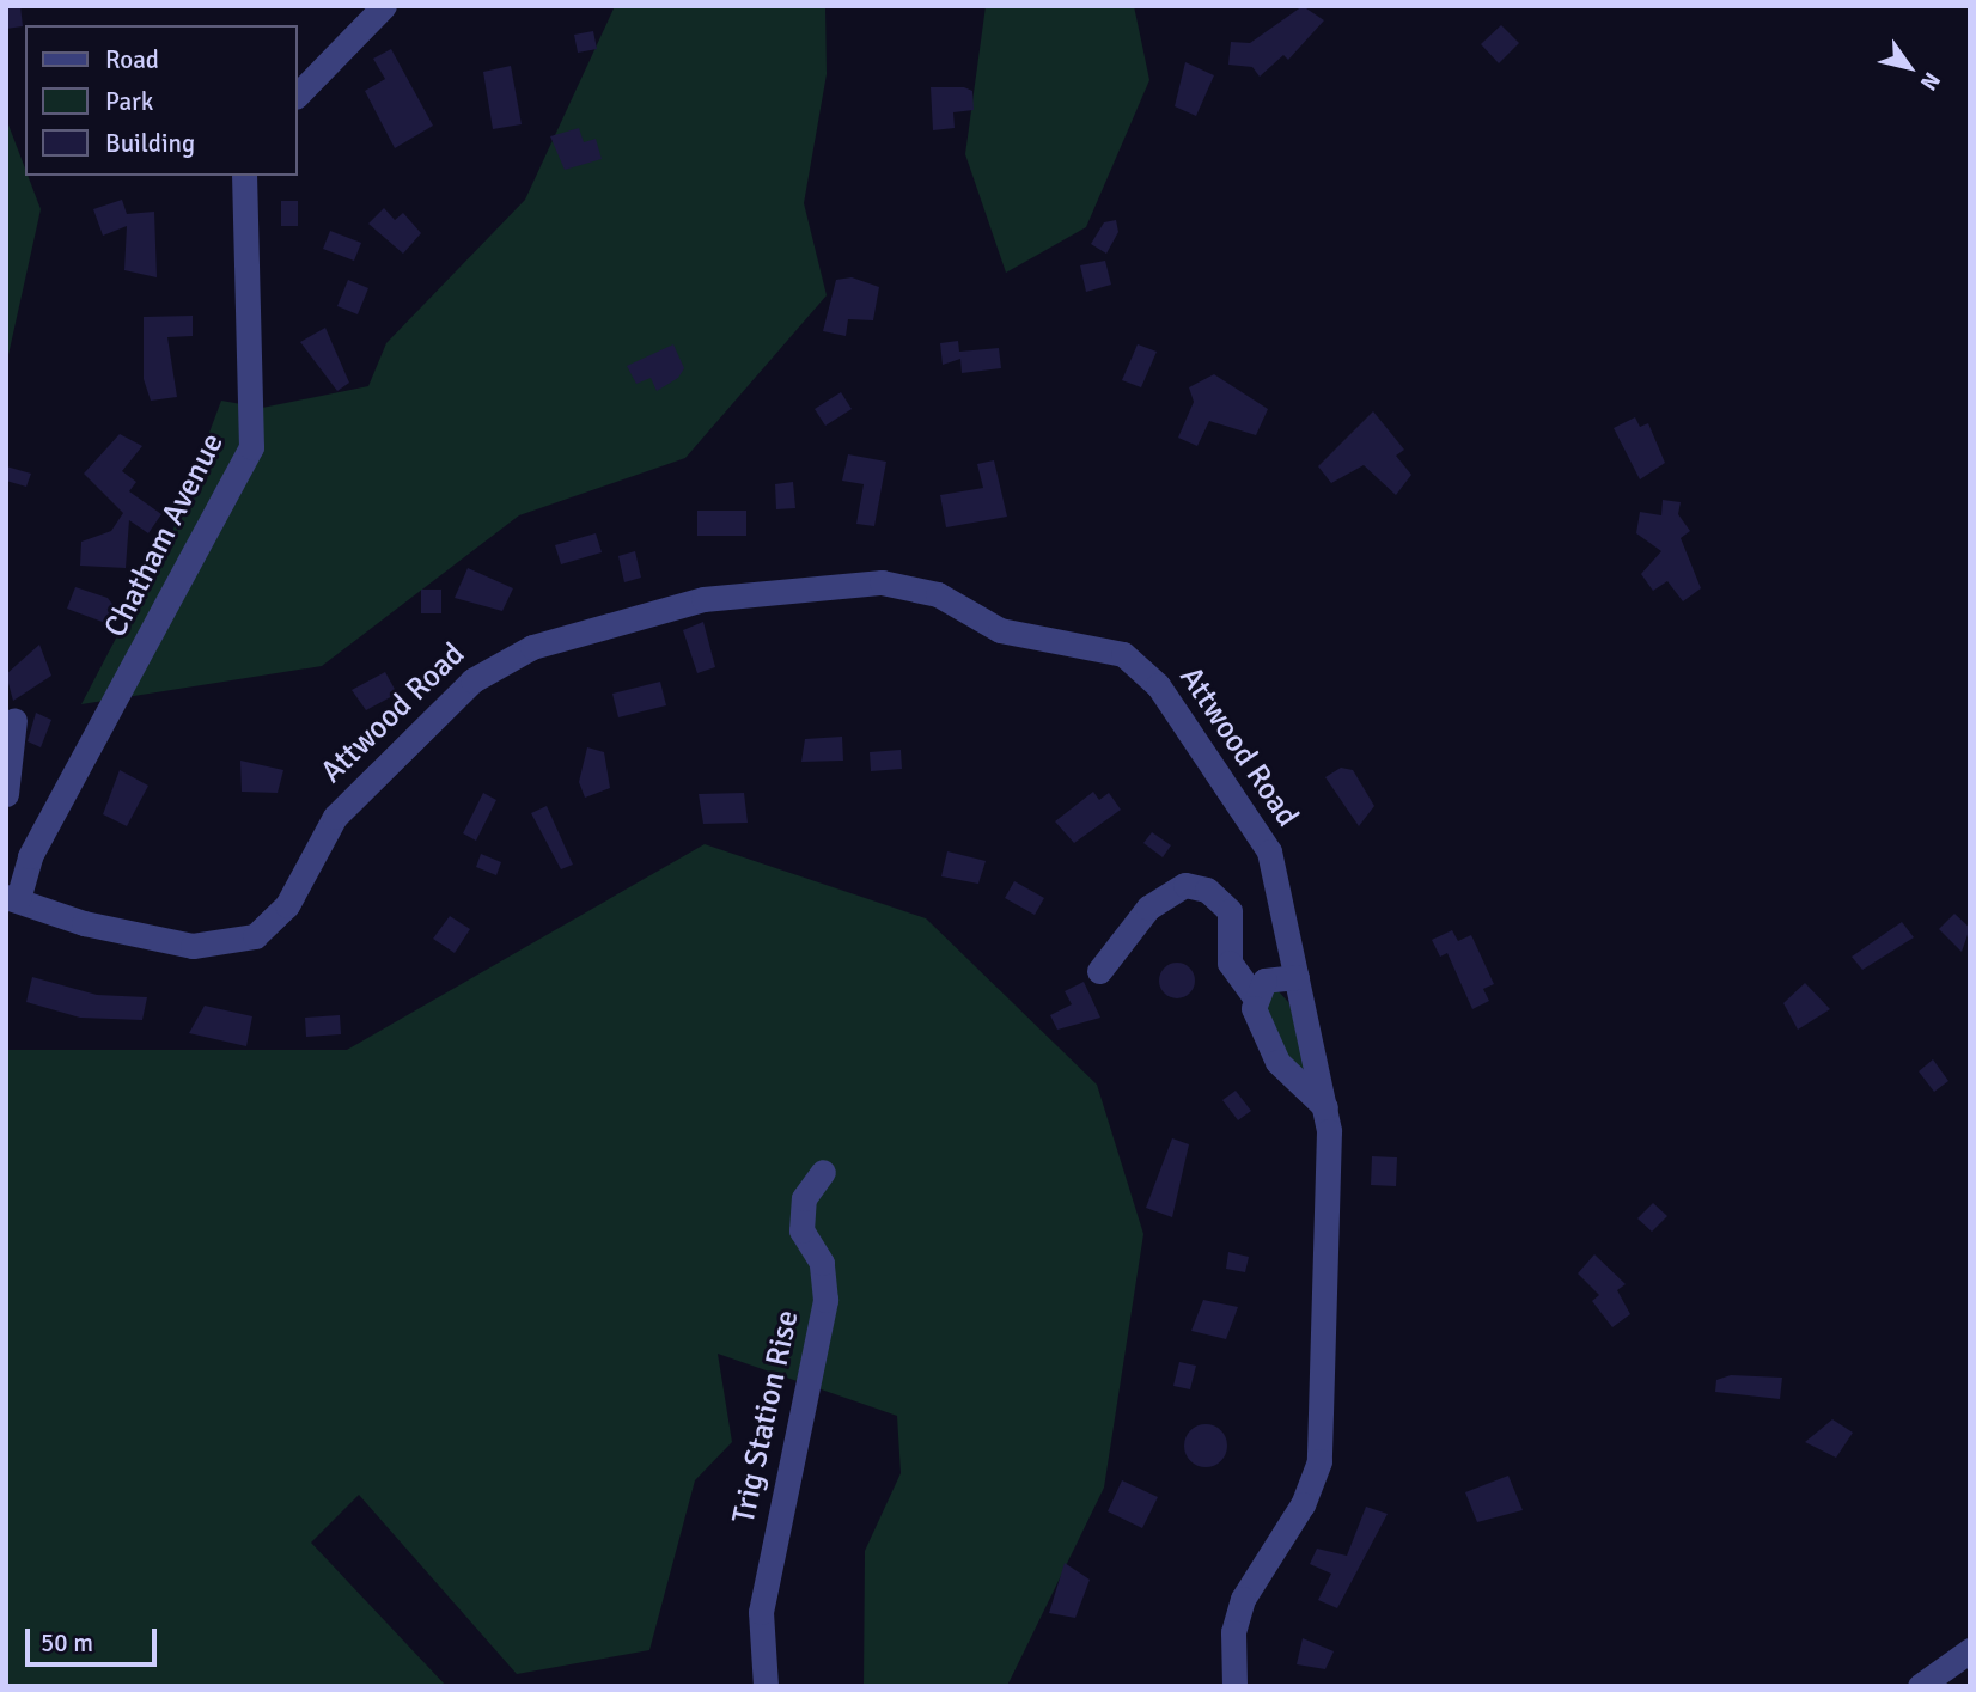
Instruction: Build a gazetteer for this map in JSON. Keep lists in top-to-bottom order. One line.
{"streets":{"street":["Chatham Avenue","Attwood Road","Trig Station Rise"]},"crossings":[["Chatham Avenue","Attwood Road"]],"legend":["Road","Park","Building"],"scale_bar":"50 m","north":"bottom right"}
